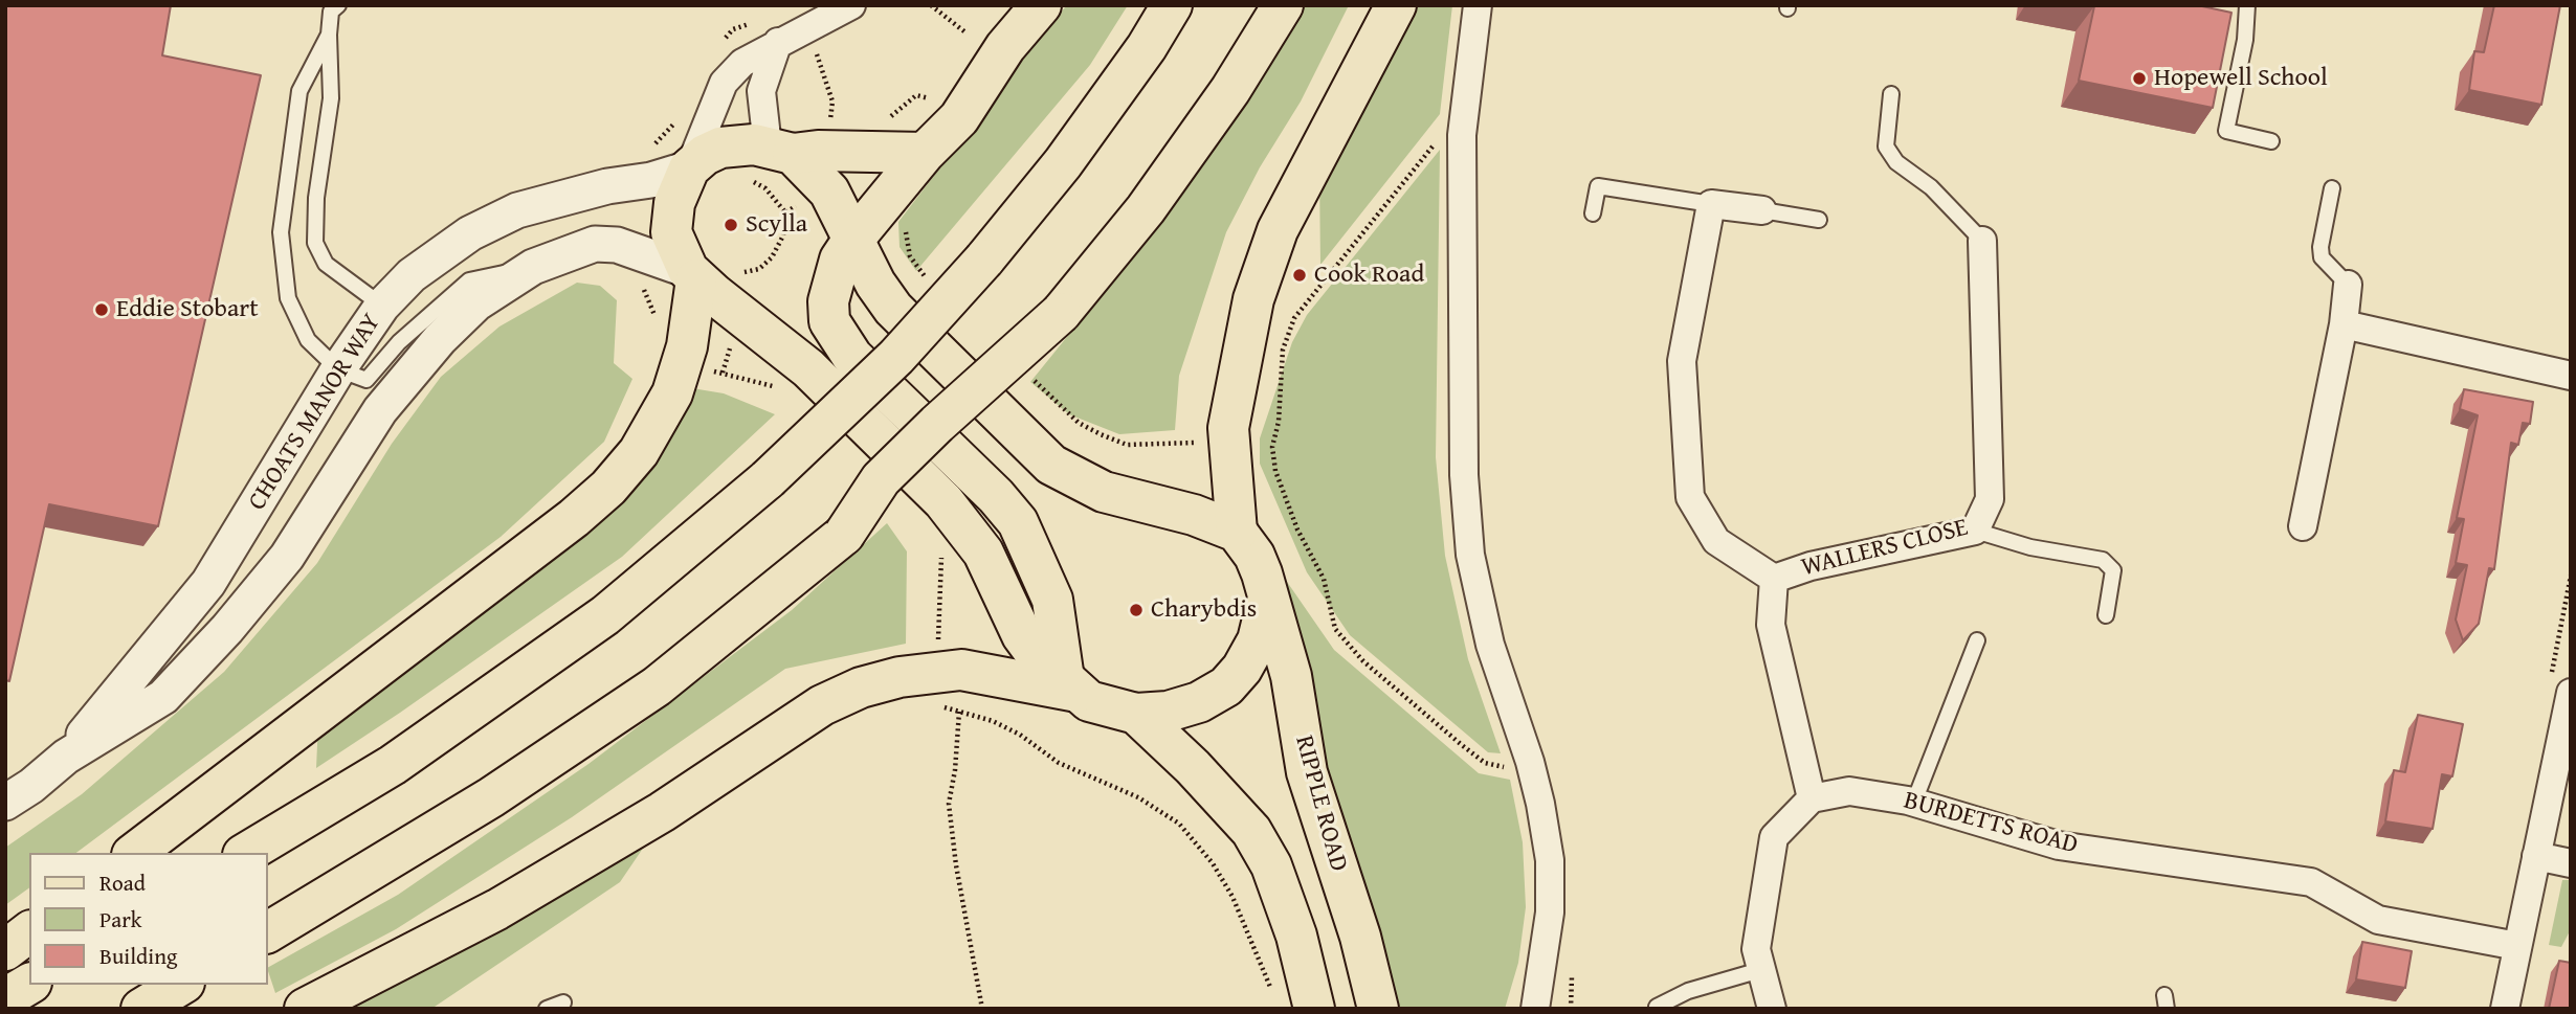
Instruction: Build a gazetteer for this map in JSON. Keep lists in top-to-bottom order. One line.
{"streets":{"main road":["RIPPLE ROAD"],"street":["CHOATS MANOR WAY","WALLERS CLOSE","BURDETTS ROAD"]},"crossings":[["WALLERS CLOSE","BURDETTS ROAD"]],"places":["Hopewell School","Scylla","Cook Road","Eddie Stobart","Charybdis"],"legend":["Road","Park","Building"]}
